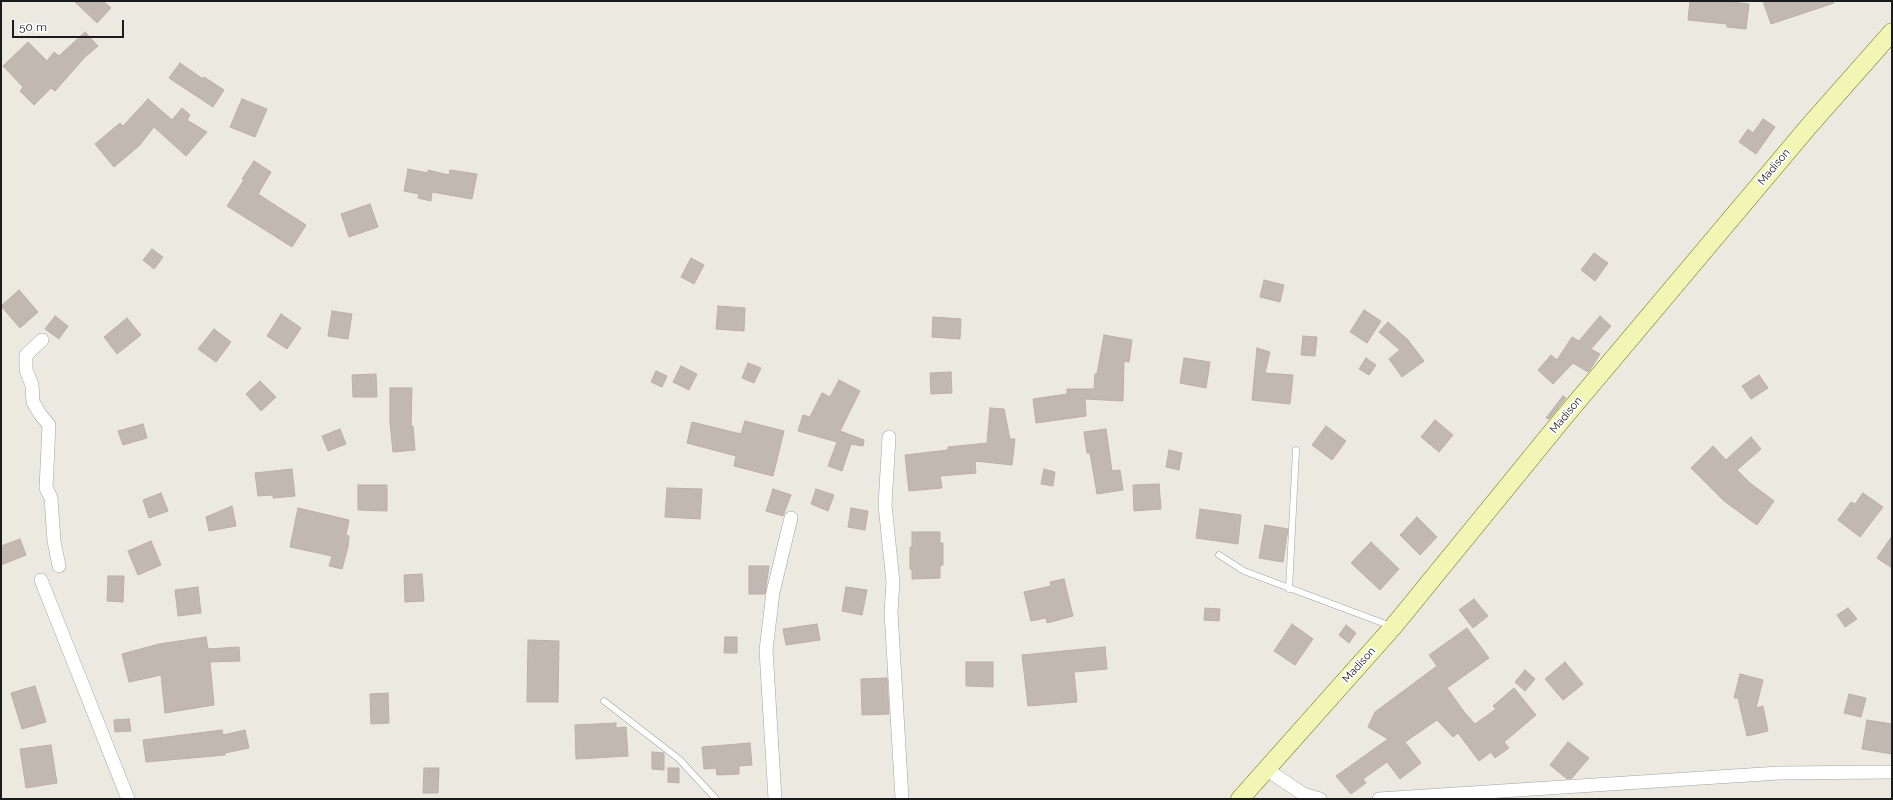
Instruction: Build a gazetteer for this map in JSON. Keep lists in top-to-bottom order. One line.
{"streets":{"street":["Madison"]},"scale_bar":"50 m"}
